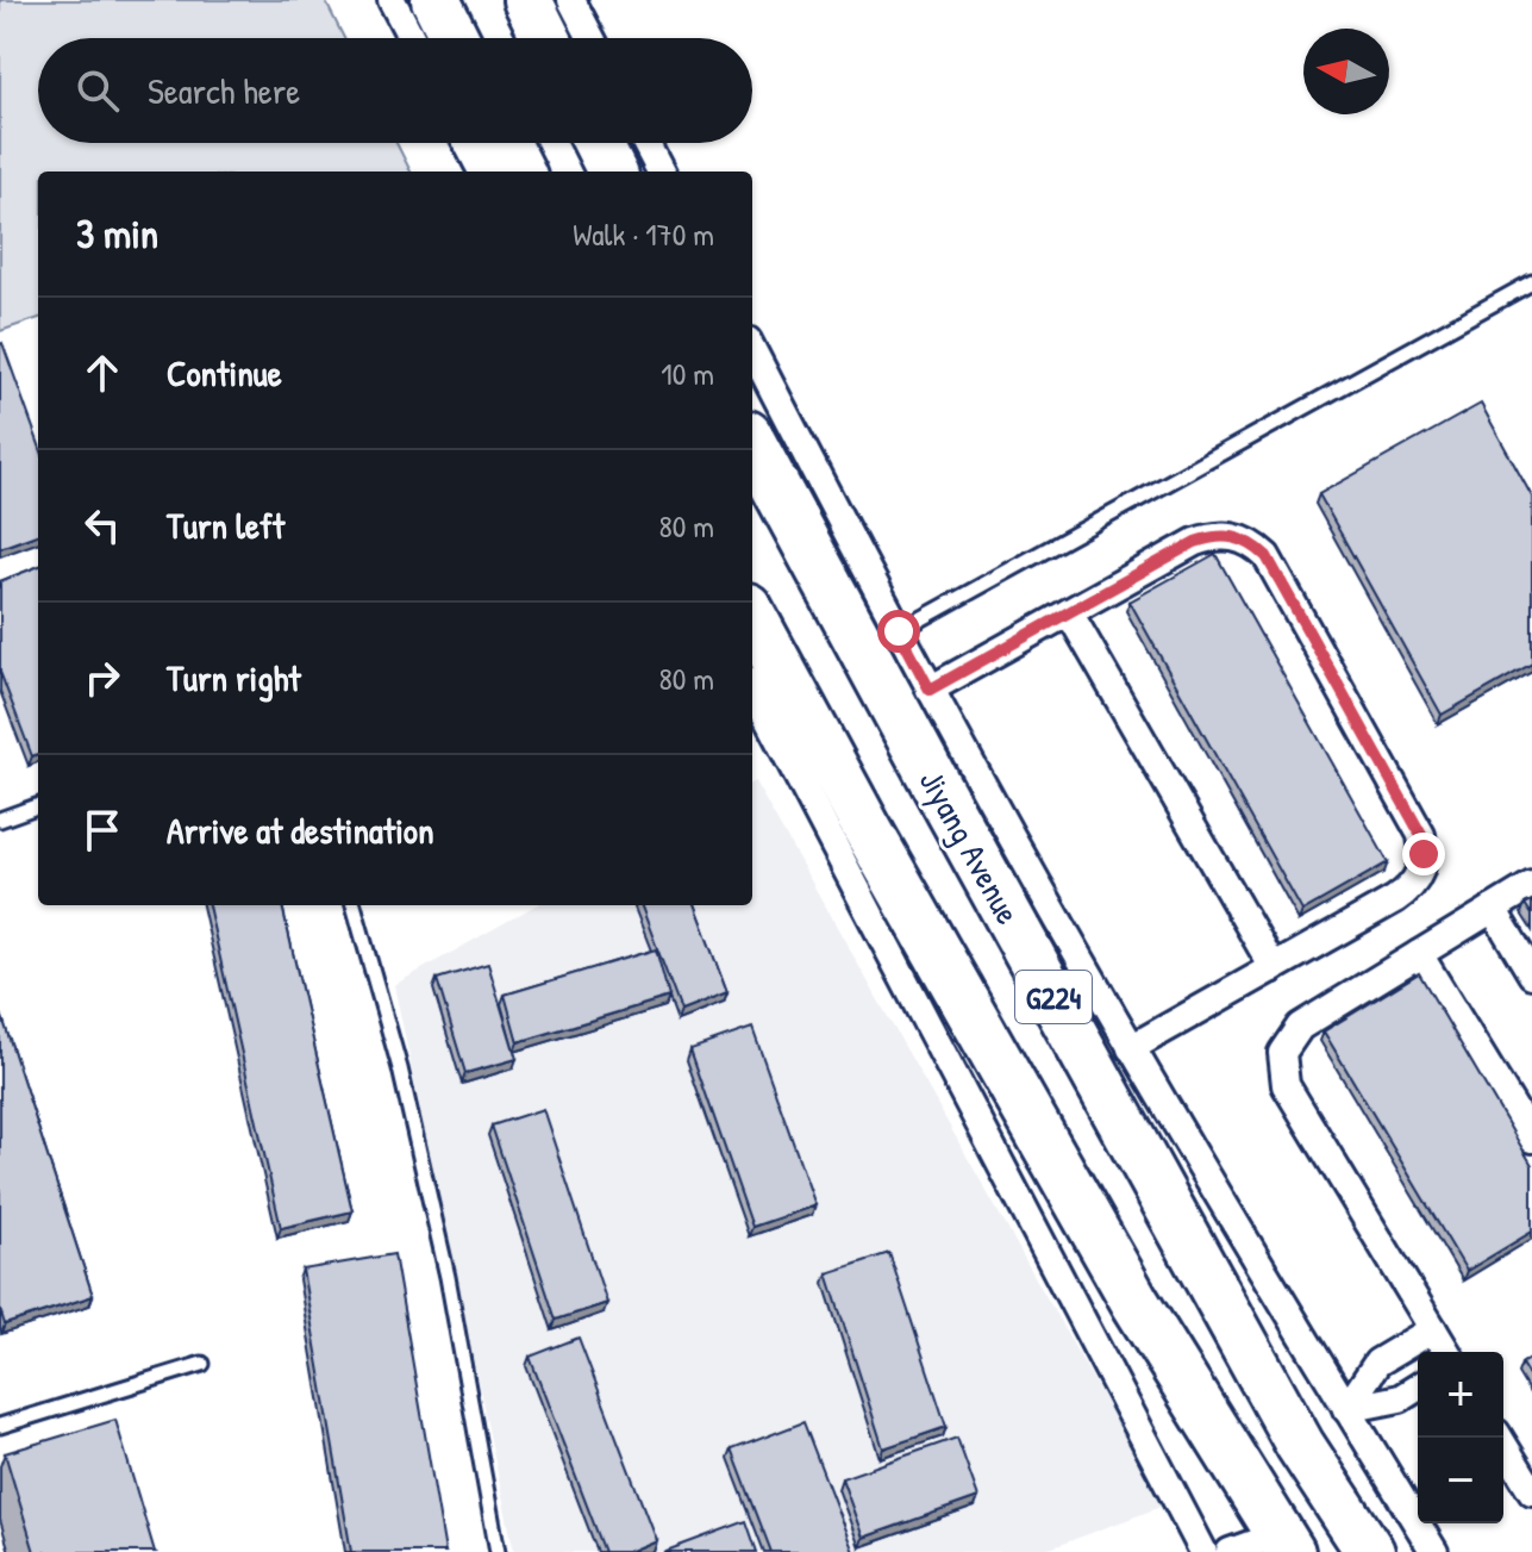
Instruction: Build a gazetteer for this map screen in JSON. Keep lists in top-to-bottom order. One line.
{"streets":{"highway":["Jiyang Avenue","G224"]},"north":"left","page":{"search":"Search here","heading":["3 min","Walk · 170 m"],"list":[["Continue","10 m"],["Turn left","80 m"],["Turn right","80 m"],"Arrive at destination"],"map_buttons":["+","−"]}}
